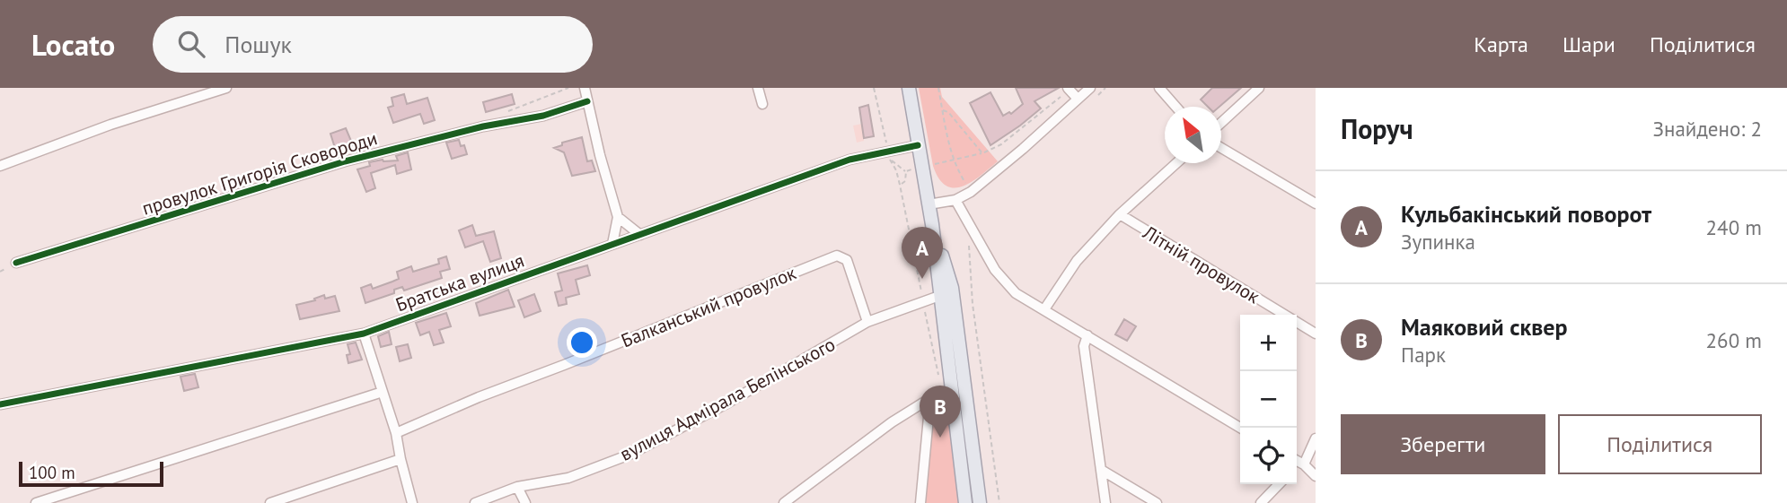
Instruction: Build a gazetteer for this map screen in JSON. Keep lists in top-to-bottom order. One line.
{"streets":{"street":["провулок Григорія Сковороди","Літній провулок","Братська вулиця","Балканський провулок","вулиця Адмірала Белінського"]},"crossings":[["Балканський провулок","вулиця Адмірала Белінського"]],"scale_bar":"100 m","north":"top left","page":{"header":"Locato","search":"Пошук","nav":["Карта","Шари","Поділитися"],"heading":["Поруч","Знайдено: 2"],"list":[{"mark":"A","name":"Кульбакінський поворот","note":"Зупинка","value":"240 m"},{"mark":"B","name":"Маяковий сквер","note":"Парк","value":"260 m"}],"pins":["A","B"],"map_buttons":["+","−"],"buttons":["Зберегти","Поділитися"],"scale":"100 m"}}
